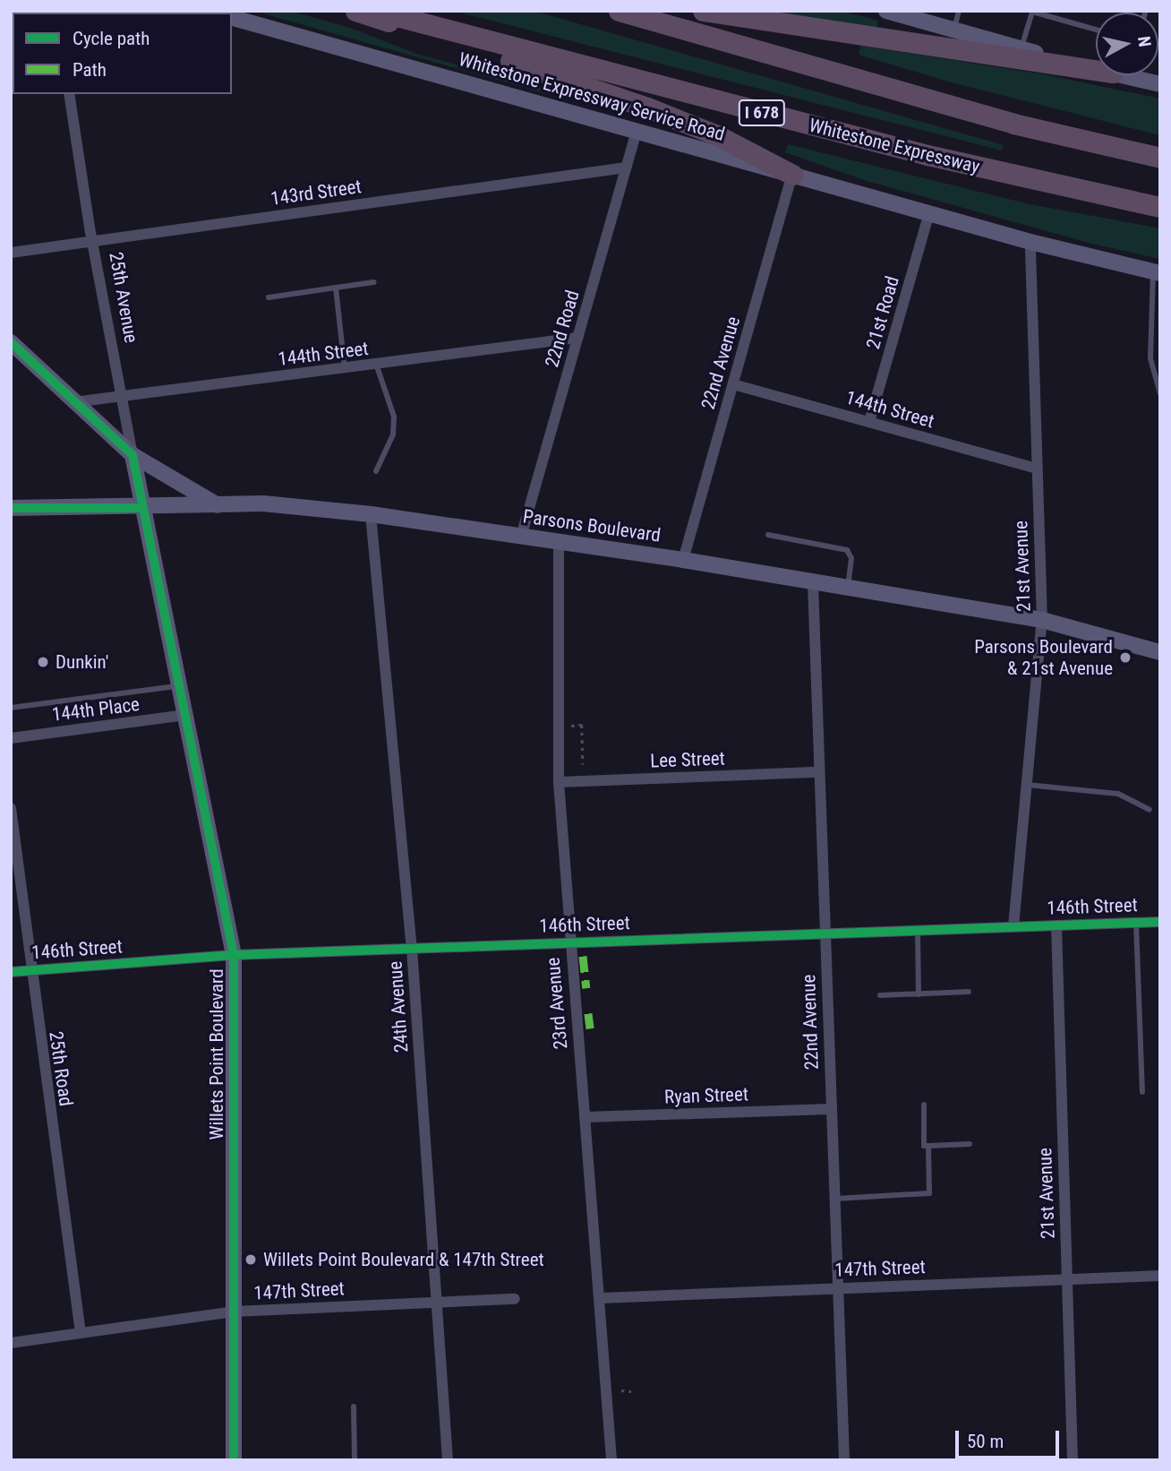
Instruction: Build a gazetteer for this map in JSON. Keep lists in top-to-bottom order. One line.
{"streets":{"highway":["I 678","Whitestone Expressway"],"street":["Whitestone Expressway Service Road","143rd Street","25th Avenue","21st Road","22nd Road","144th Street","22nd Avenue","Parsons Boulevard","21st Avenue","144th Place","Lee Street","146th Street","23rd Avenue","24th Avenue","Willets Point Boulevard","25th Road","Ryan Street","147th Street"]},"crossings":[["Whitestone Expressway Service Road","21st Road"],["Whitestone Expressway Service Road","22nd Road"],["Whitestone Expressway Service Road","22nd Avenue"],["Whitestone Expressway Service Road","21st Avenue"],["143rd Street","25th Avenue"],["143rd Street","22nd Road"],["25th Avenue","144th Street"],["25th Avenue","Parsons Boulevard"],["25th Avenue","Willets Point Boulevard"],["21st Road","144th Street"],["22nd Road","144th Street"],["22nd Road","Parsons Boulevard"],["144th Street","22nd Avenue"],["144th Street","21st Avenue"],["22nd Avenue","Parsons Boulevard"],["22nd Avenue","Lee Street"],["22nd Avenue","146th Street"],["22nd Avenue","Ryan Street"],["22nd Avenue","147th Street"],["Parsons Boulevard","21st Avenue"],["Parsons Boulevard","23rd Avenue"],["Parsons Boulevard","24th Avenue"],["Parsons Boulevard","Willets Point Boulevard"],["21st Avenue","146th Street"],["21st Avenue","147th Street"],["144th Place","Willets Point Boulevard"],["Lee Street","23rd Avenue"],["146th Street","23rd Avenue"],["146th Street","24th Avenue"],["146th Street","Willets Point Boulevard"],["146th Street","25th Road"],["23rd Avenue","Ryan Street"],["23rd Avenue","147th Street"],["24th Avenue","147th Street"],["Willets Point Boulevard","147th Street"],["25th Road","147th Street"]],"places":["Parsons Boulevard & 21st Avenue","Dunkin'","Willets Point Boulevard & 147th Street"],"legend":["Cycle path","Path"],"scale_bar":"50 m","north":"right"}
